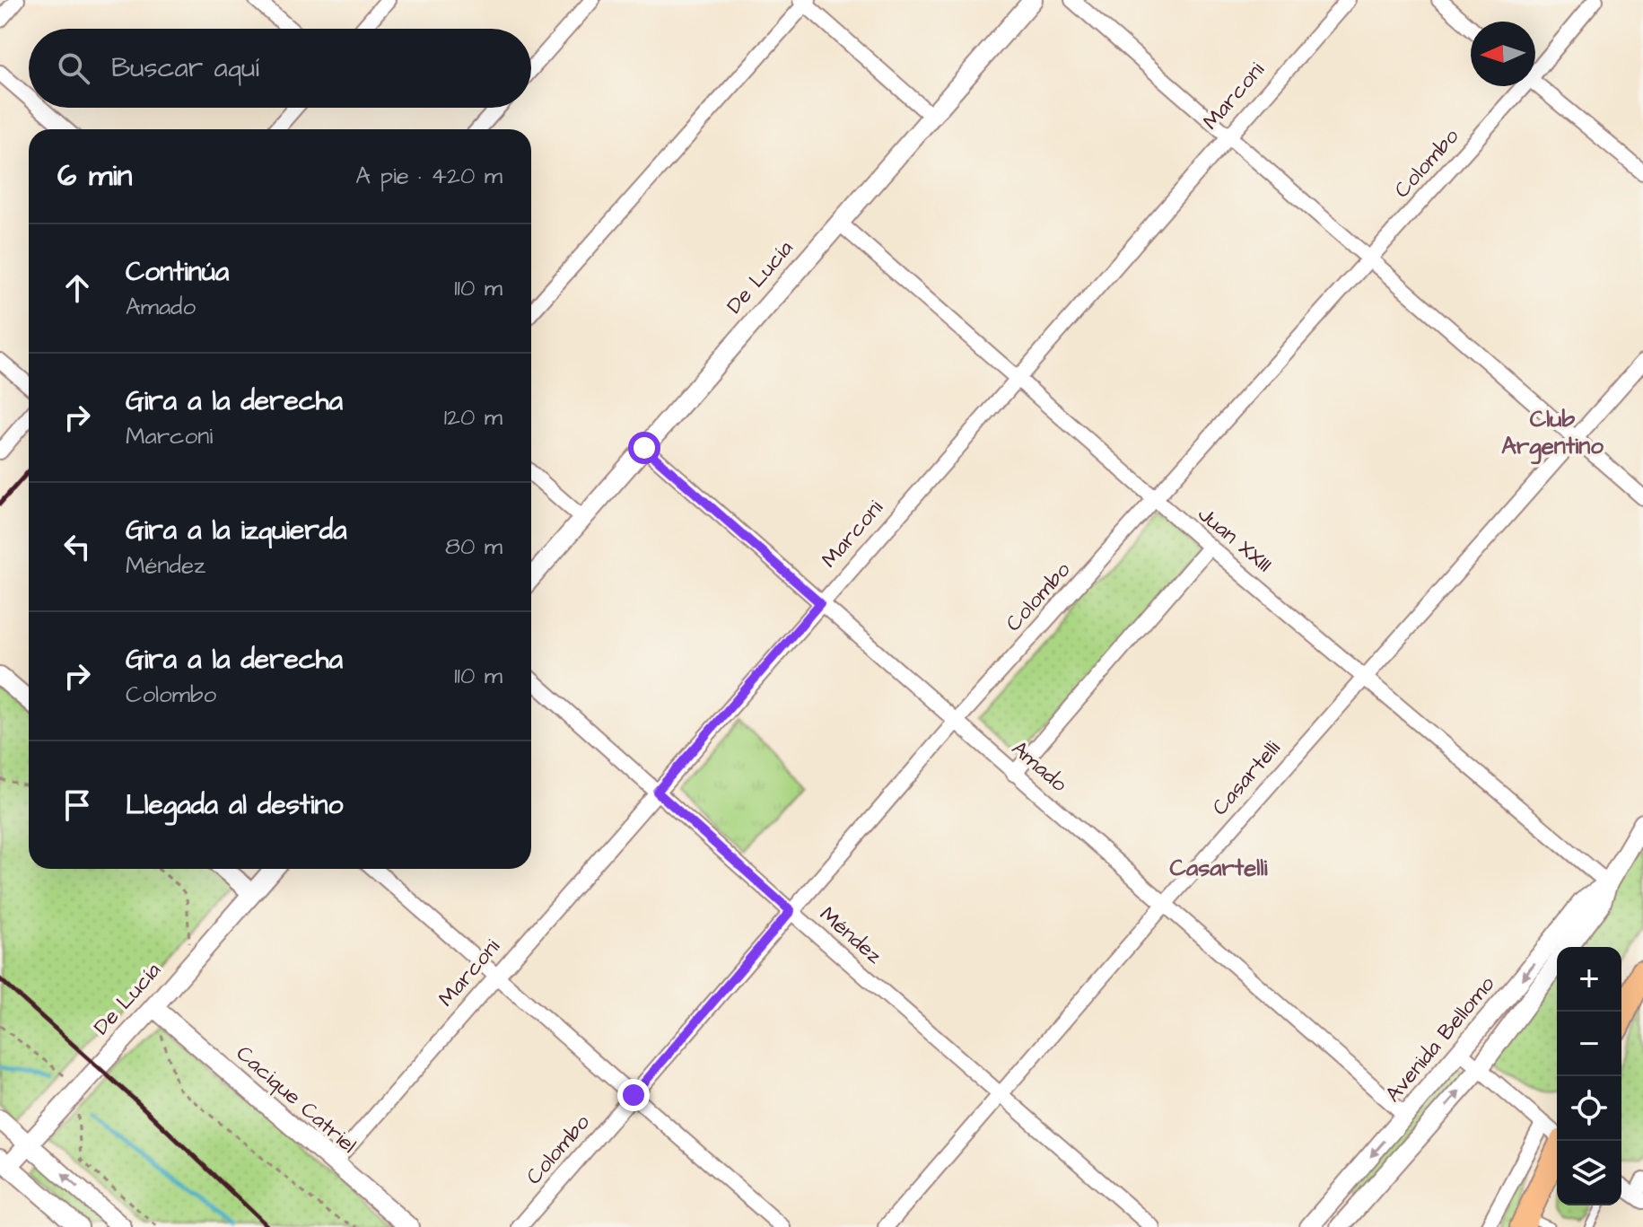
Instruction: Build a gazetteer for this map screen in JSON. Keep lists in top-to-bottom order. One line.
{"streets":{"street":["Marconi","Colombo","De Lucía","Juan XXIII","Amado","Casartelli","Méndez","Avenida Bellomo","Cacique Catriel"]},"crossings":[["Marconi","Juan XXIII"],["Marconi","Amado"],["Marconi","Méndez"],["Marconi","Cacique Catriel"],["Colombo","Juan XXIII"],["Colombo","Amado"],["Colombo","Méndez"],["De Lucía","Juan XXIII"],["De Lucía","Amado"],["De Lucía","Cacique Catriel"],["Juan XXIII","Casartelli"],["Juan XXIII","Avenida Bellomo"],["Amado","Casartelli"],["Amado","Avenida Bellomo"],["Casartelli","Méndez"]],"districts":["Club Argentino","Casartelli"],"north":"left","page":{"search":"Buscar aquí","heading":["6 min","A pie · 420 m"],"list":[["Continúa","Amado","110 m"],["Gira a la derecha","Marconi","120 m"],["Gira a la izquierda","Méndez","80 m"],["Gira a la derecha","Colombo","110 m"],"Llegada al destino"],"map_buttons":["+","−"]}}
